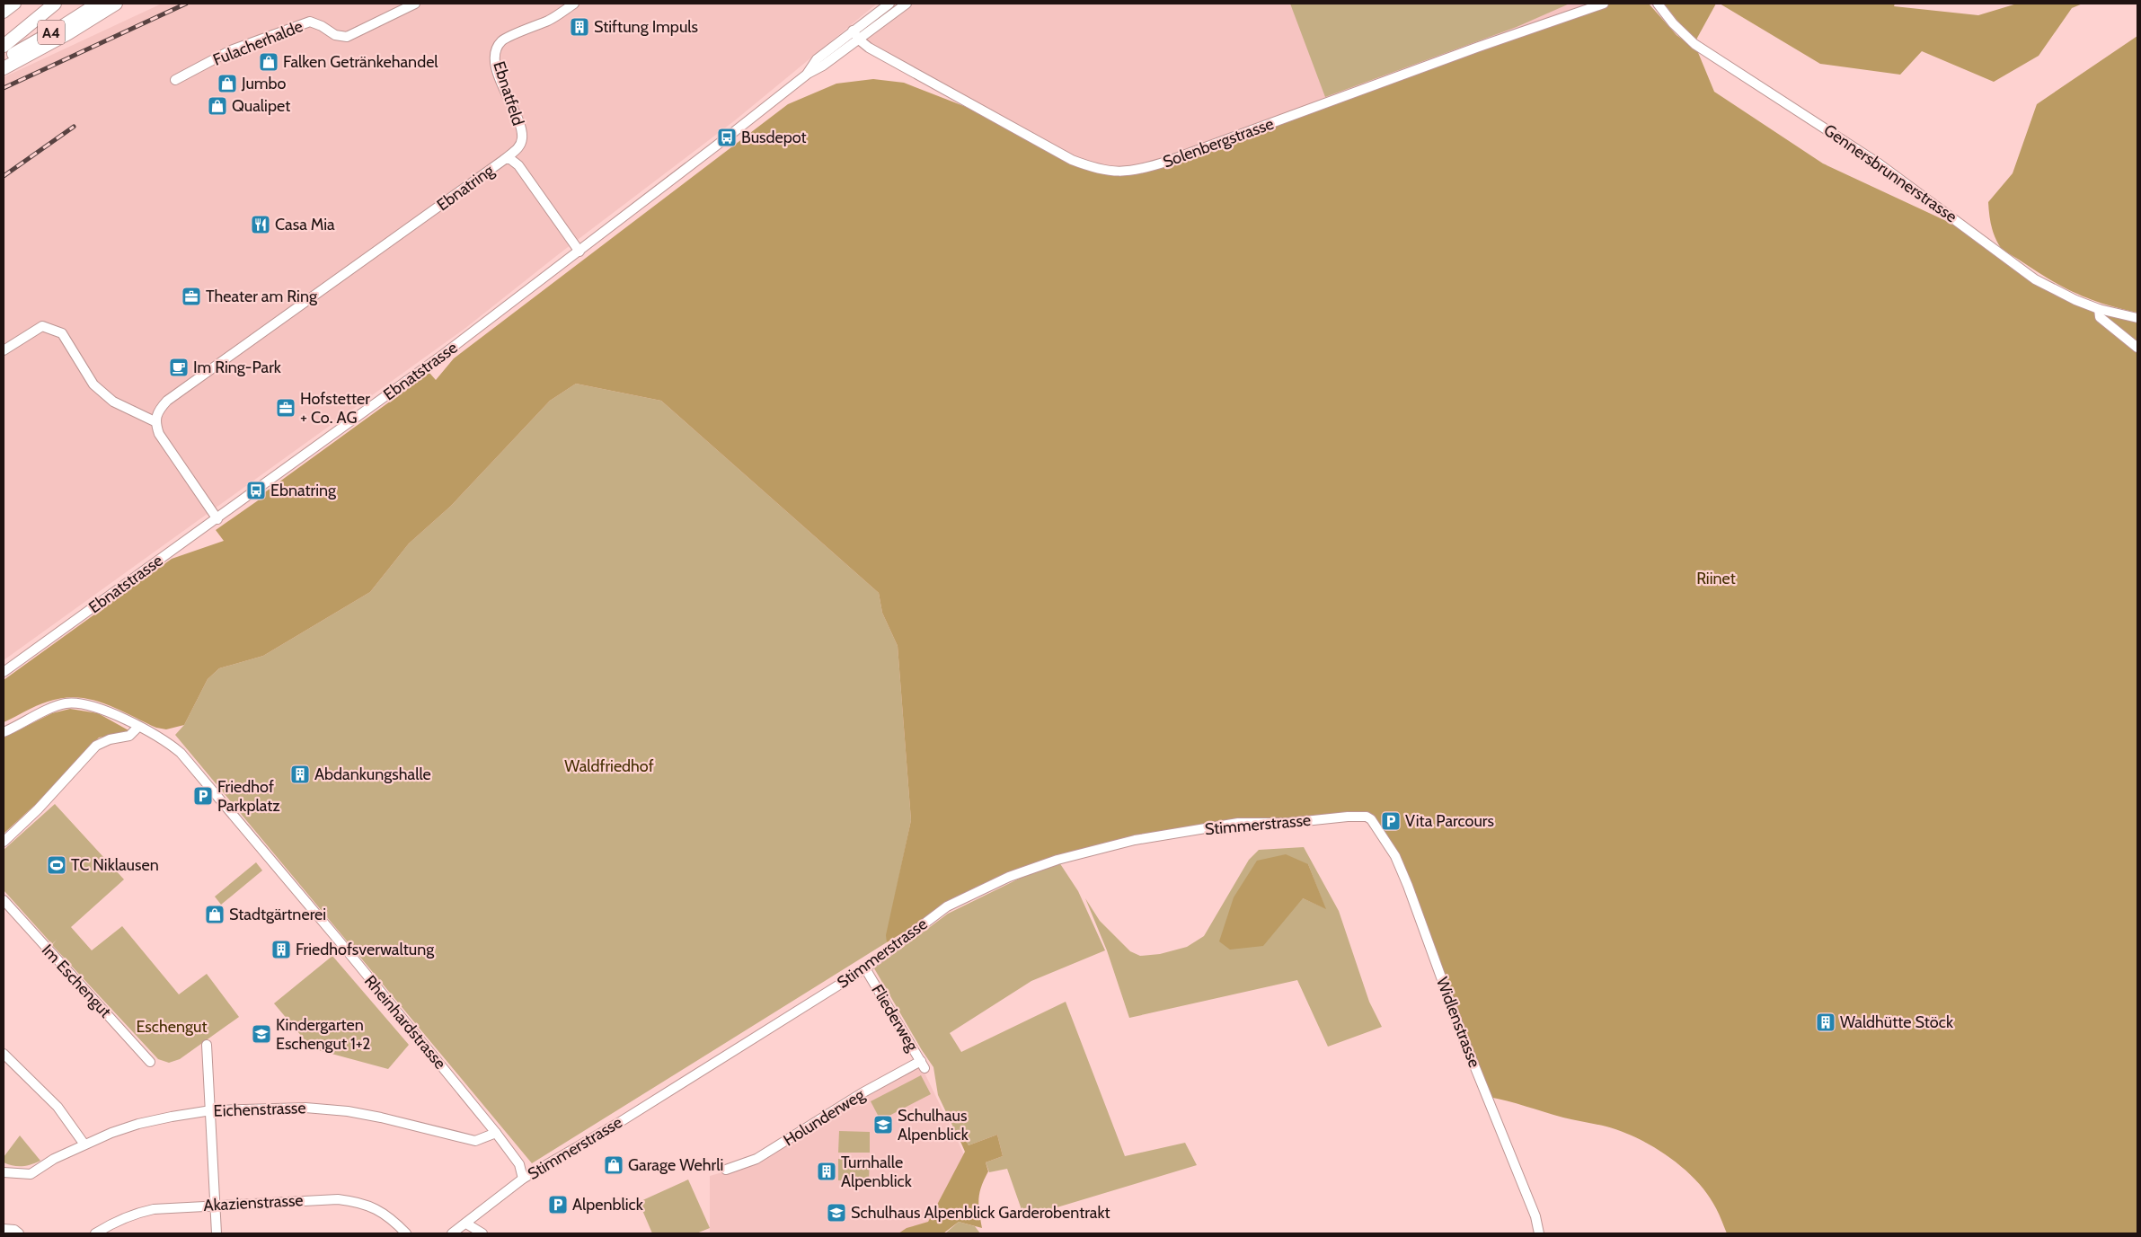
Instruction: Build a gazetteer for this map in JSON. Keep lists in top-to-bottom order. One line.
{"streets":{"highway":["A4"],"street":["Fulacherhalde","Ebnatfeld","Solenbergstrasse","Gennersbrunnerstrasse","Ebnatring","Ebnatstrasse","Stimmerstrasse","Im Eschengut","Fliederweg","Rheinhardstrasse","Widlenstrasse","Eichenstrasse","Holunderweg","Akazienstrasse"]},"crossings":[["Ebnatfeld","Ebnatring"],["Solenbergstrasse","Ebnatstrasse"],["Ebnatring","Ebnatstrasse"],["Stimmerstrasse","Fliederweg"],["Stimmerstrasse","Rheinhardstrasse"],["Stimmerstrasse","Widlenstrasse"],["Fliederweg","Holunderweg"],["Rheinhardstrasse","Eichenstrasse"]],"parks":["Riinet","Waldfriedhof","Eschengut"],"places":{"building":["Stiftung Impuls","Abdankungshalle","Friedhofsverwaltung","Waldhütte Stöck","Turnhalle Alpenblick"],"shop":["Falken Getränkehandel","Jumbo","Qualipet","Stadtgärtnerei","Garage Wehrli"],"bus stop":["Busdepot","Ebnatring"],"restaurant":["Casa Mia"],"office":["Theater am Ring","Hofstetter + Co. AG"],"cafe":["Im Ring-Park"],"parking":["Friedhof Parkplatz","Vita Parcours","Alpenblick"],"sports":["TC Niklausen"],"school or university":["Kindergarten Eschengut 1+2","Schulhaus Alpenblick","Schulhaus Alpenblick Garderobentrakt"]}}
